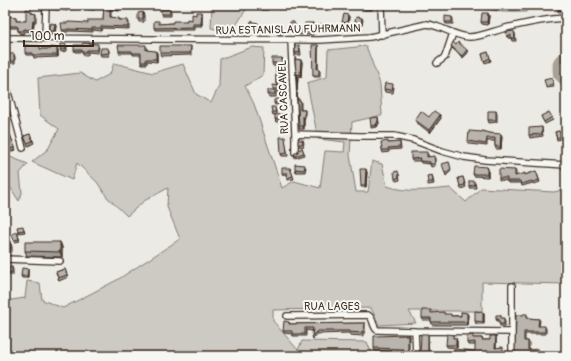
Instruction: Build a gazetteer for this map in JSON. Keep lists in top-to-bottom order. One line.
{"streets":{"street":["RUA ESTANISLAU FUHRMANN","RUA CASCAVEL","RUA LAGES"]},"crossings":[["RUA ESTANISLAU FUHRMANN","RUA CASCAVEL"]],"scale_bar":"100 m"}
